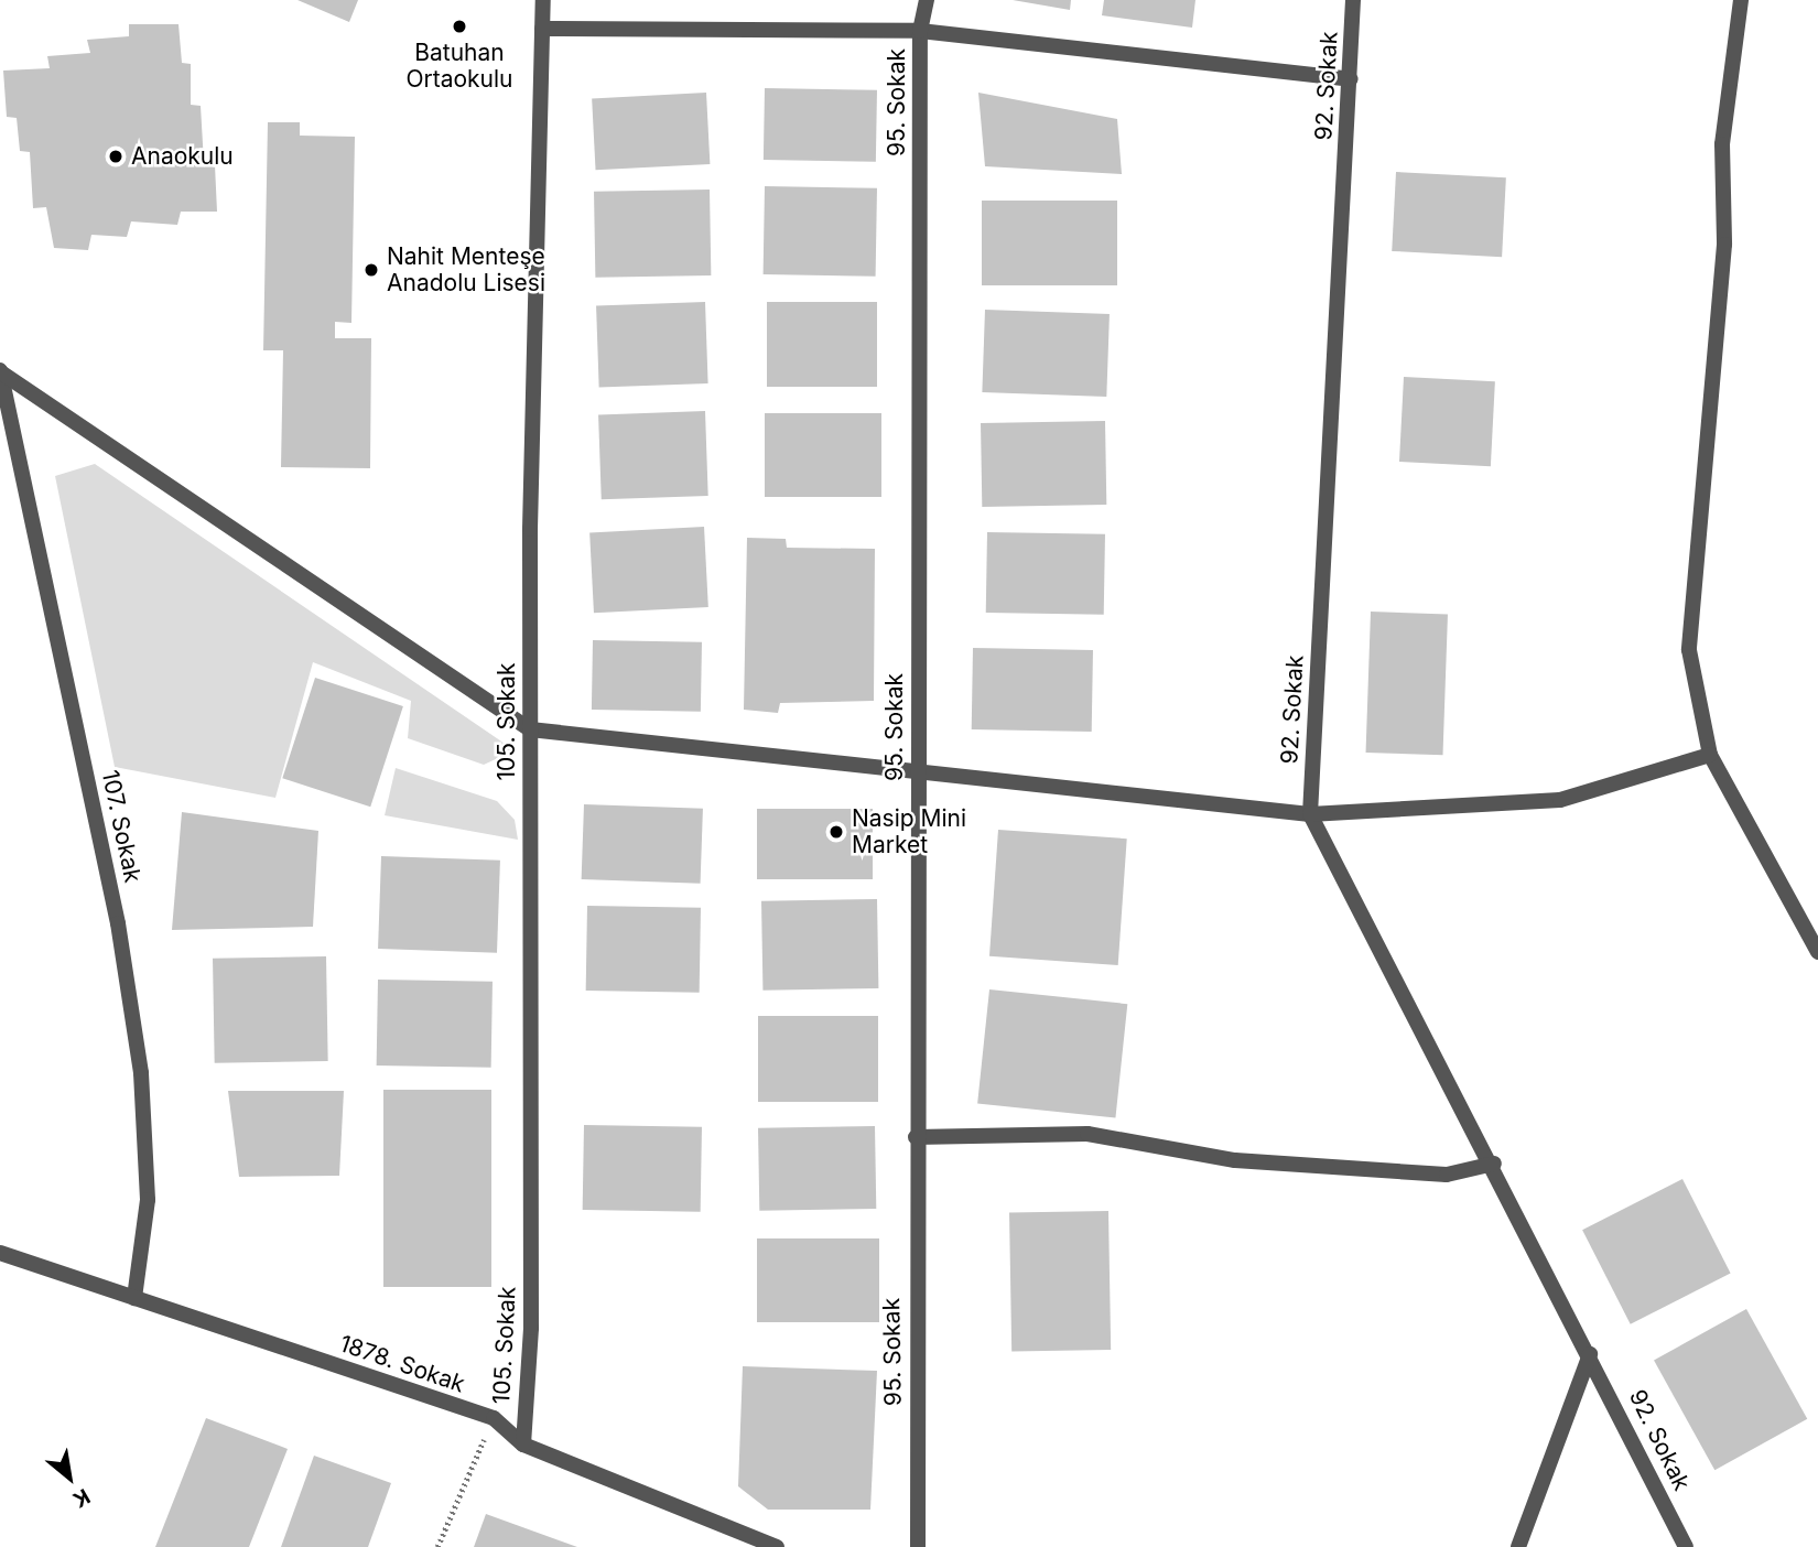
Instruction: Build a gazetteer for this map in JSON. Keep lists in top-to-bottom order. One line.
{"streets":{"street":["92. Sokak","95. Sokak","105. Sokak","107. Sokak","1878. Sokak"]},"crossings":[["105. Sokak","1878. Sokak"],["107. Sokak","1878. Sokak"]],"places":["Batuhan Ortaokulu","Anaokulu","Nahit Menteşe Anadolu Lisesi","Nasip Mini Market"],"north":"bottom right"}
